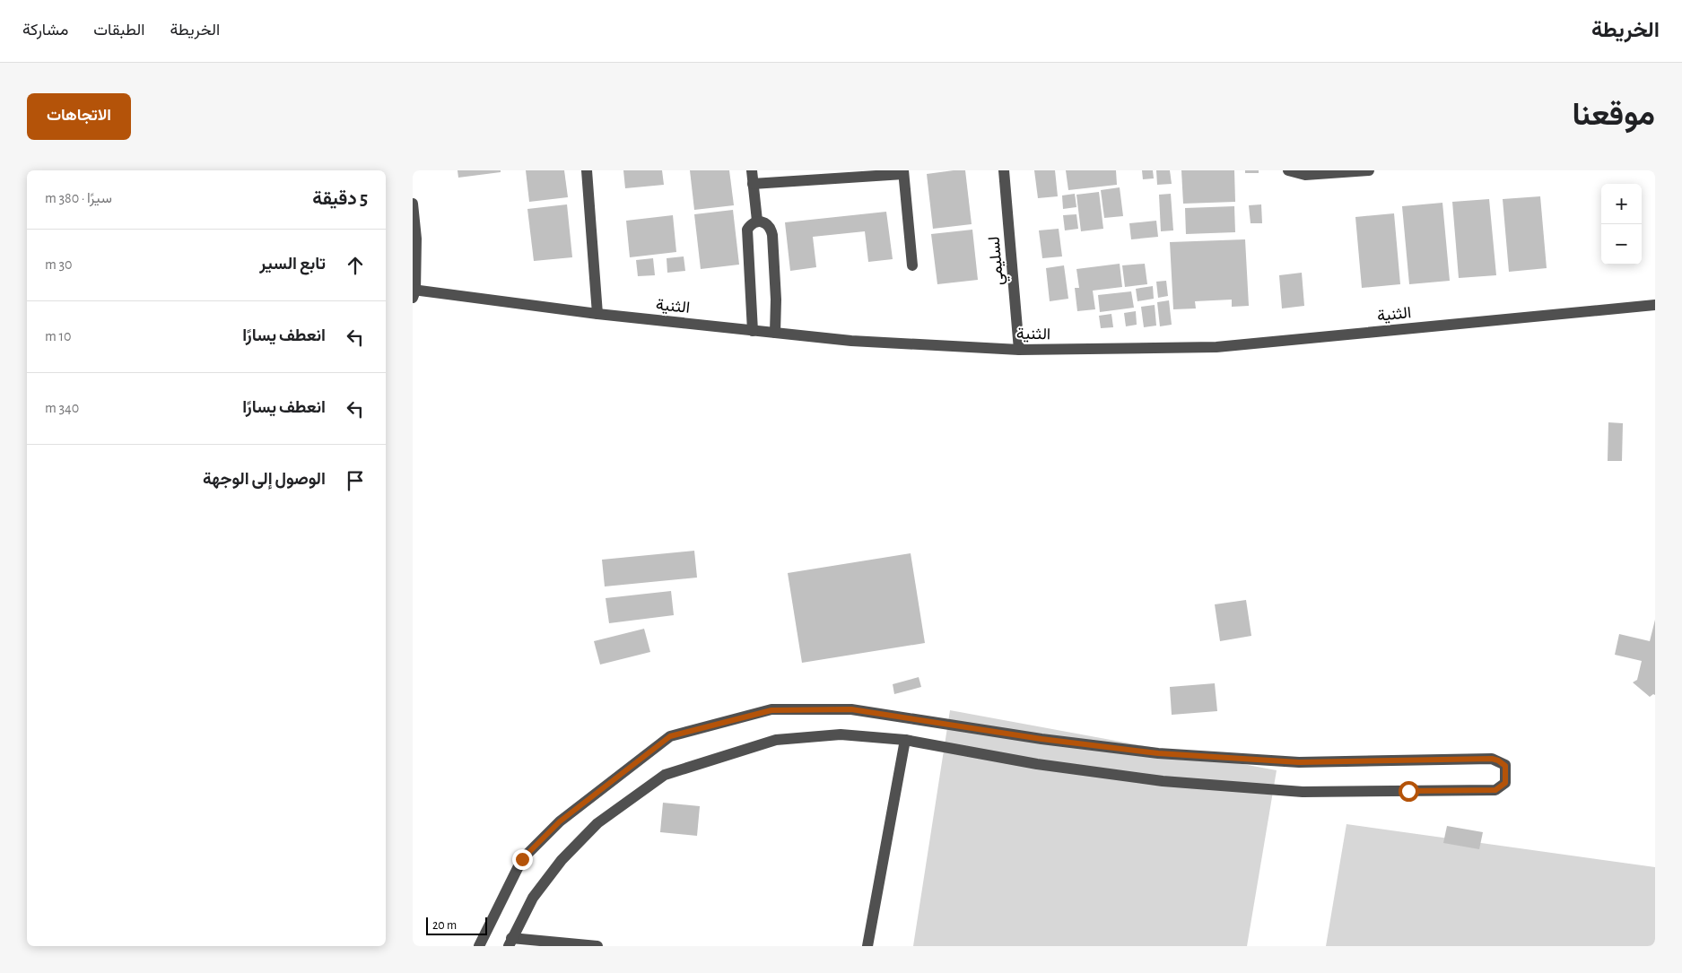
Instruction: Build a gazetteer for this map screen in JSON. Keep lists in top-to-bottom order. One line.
{"streets":{"street":["لسليمي","الثنية"]},"crossings":[["لسليمي","الثنية"]],"scale_bar":"20 m","page":{"header":"الخريطة","nav":["الخريطة","الطبقات","مشاركة"],"title":"موقعنا","buttons":"الاتجاهات","heading":["5 دقيقة","سيرًا · 380 m"],"map_buttons":["+","−"],"list":[["تابع السير","30 m"],["انعطف يسارًا","10 m"],["انعطف يسارًا","340 m"],"الوصول إلى الوجهة"],"scale":"20 m"}}
